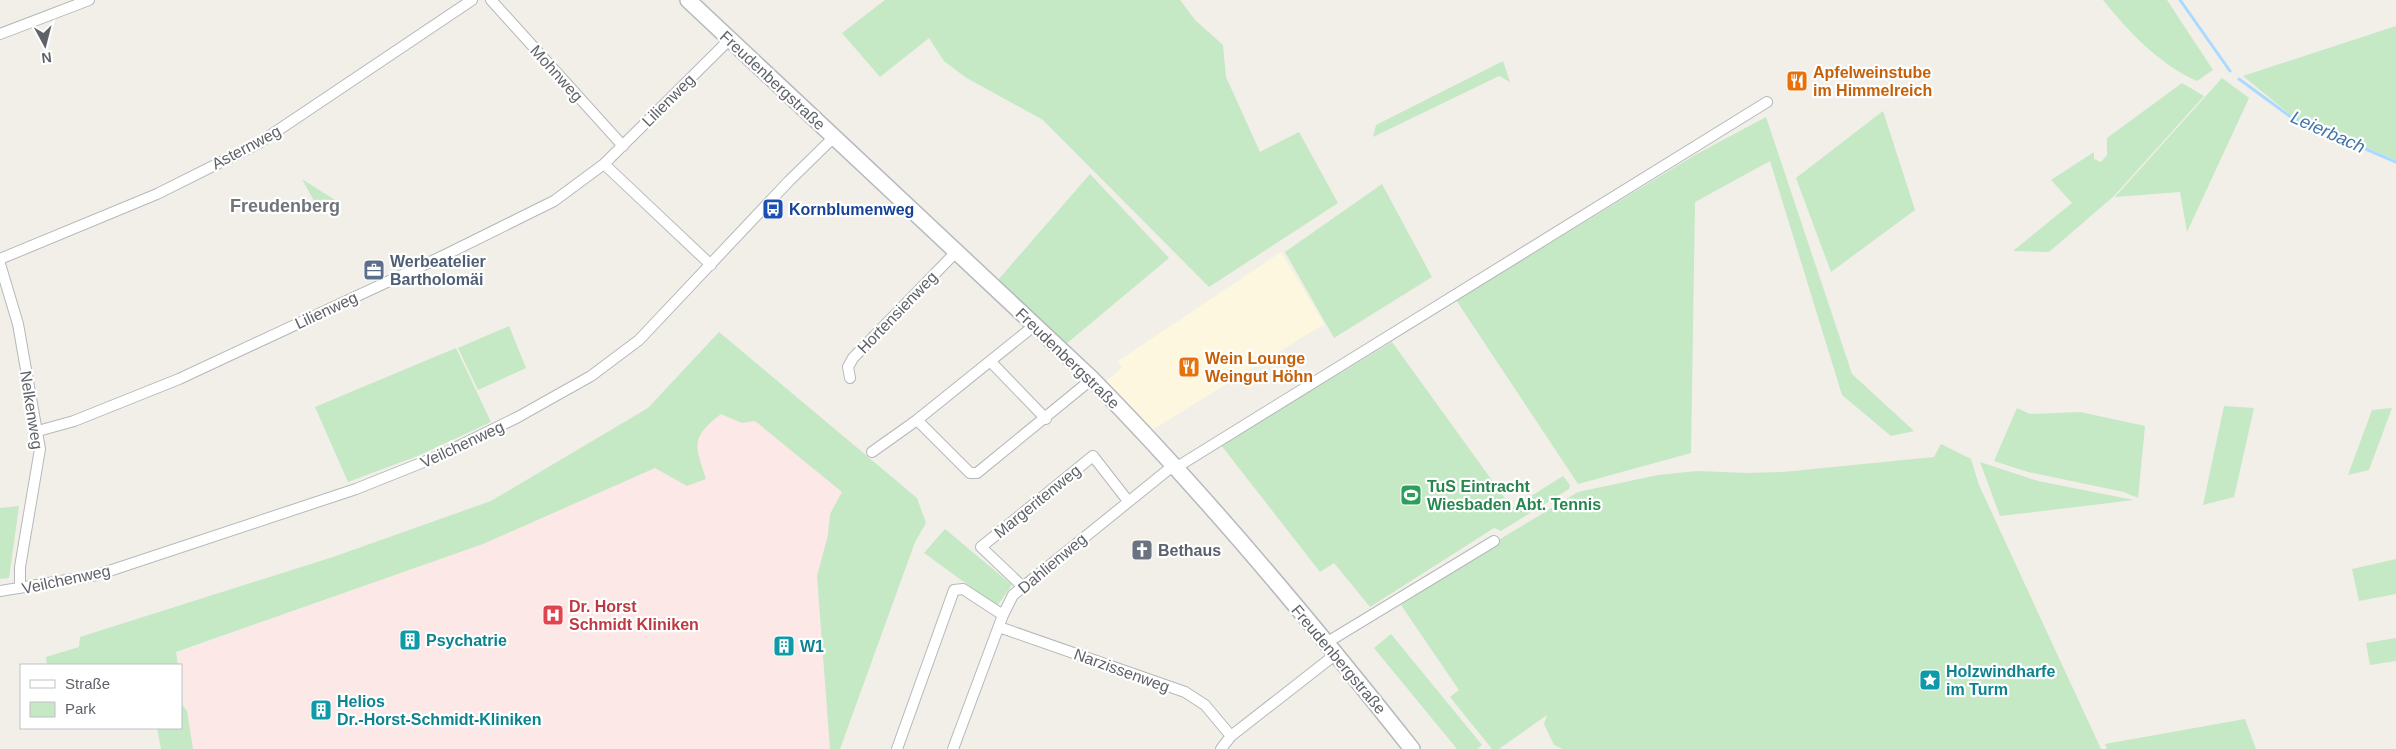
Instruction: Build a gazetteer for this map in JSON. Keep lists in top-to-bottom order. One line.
{"streets":{"street":["Mohnweg","Freudenbergstraße","Lilienweg","Asternweg","Hortensienweg","Nelkenweg","Veilchenweg","Margeritenweg","Dahlienweg","Narzissenweg"]},"crossings":[["Mohnweg","Lilienweg"],["Freudenbergstraße","Lilienweg"],["Freudenbergstraße","Hortensienweg"],["Freudenbergstraße","Veilchenweg"],["Freudenbergstraße","Dahlienweg"],["Lilienweg","Nelkenweg"],["Nelkenweg","Veilchenweg"],["Margeritenweg","Dahlienweg"],["Dahlienweg","Narzissenweg"]],"districts":["Freudenberg"],"water":["Leierbach"],"places":{"restaurant":["Apfelweinstube im Himmelreich","Wein Lounge Weingut Höhn"],"bus stop":["Kornblumenweg"],"office":["Werbeatelier Bartholomäi"],"sports":["TuS Eintracht Wiesbaden Abt. Tennis"],"church":["Bethaus"],"hospital":["Dr. Horst Schmidt Kliniken"],"building":["Psychatrie","W1","Helios Dr.-Horst-Schmidt-Kliniken"],"place":["Holzwindharfe im Turm"]},"legend":["Straße","Park"],"north":"bottom"}
